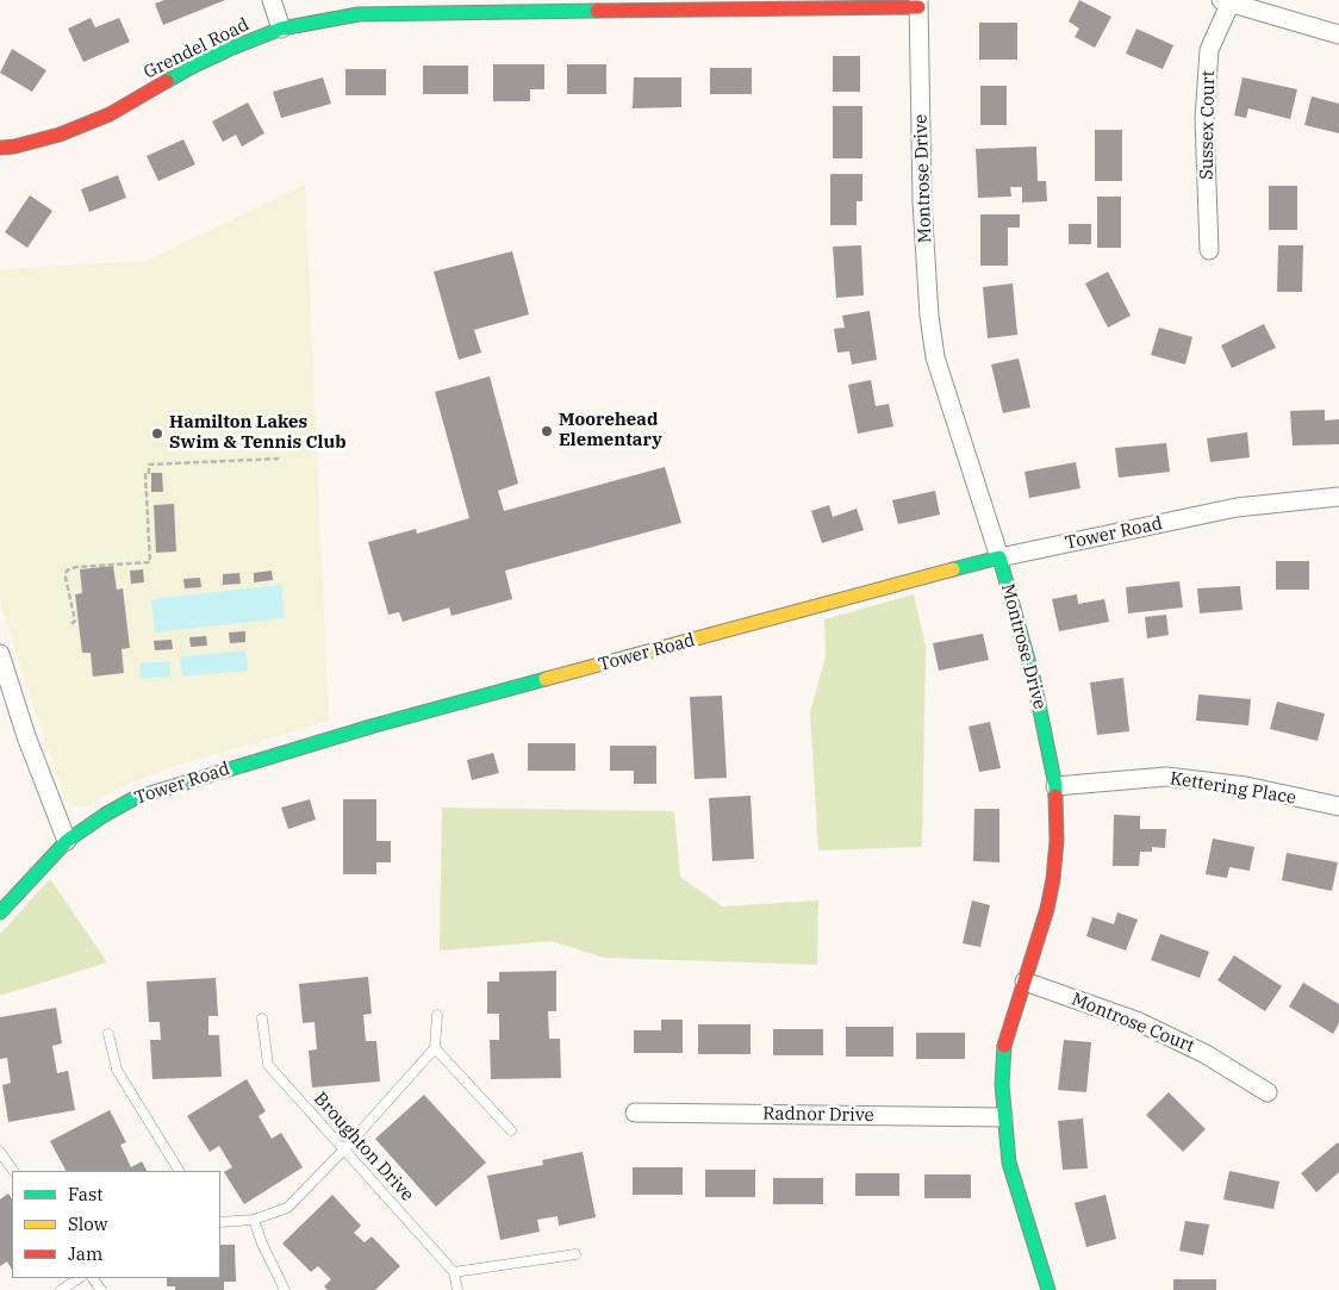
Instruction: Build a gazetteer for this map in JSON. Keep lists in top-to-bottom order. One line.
{"streets":{"street":["Grendel Road","Sussex Court","Montrose Drive","Tower Road","Kettering Place","Montrose Court","Radnor Drive"],"lane":["Broughton Drive"]},"crossings":[["Grendel Road","Montrose Drive"],["Montrose Drive","Tower Road"],["Montrose Drive","Kettering Place"],["Montrose Drive","Montrose Court"],["Montrose Drive","Radnor Drive"]],"places":["Moorehead Elementary","Hamilton Lakes Swim & Tennis Club"],"legend":["Fast","Slow","Jam"]}
